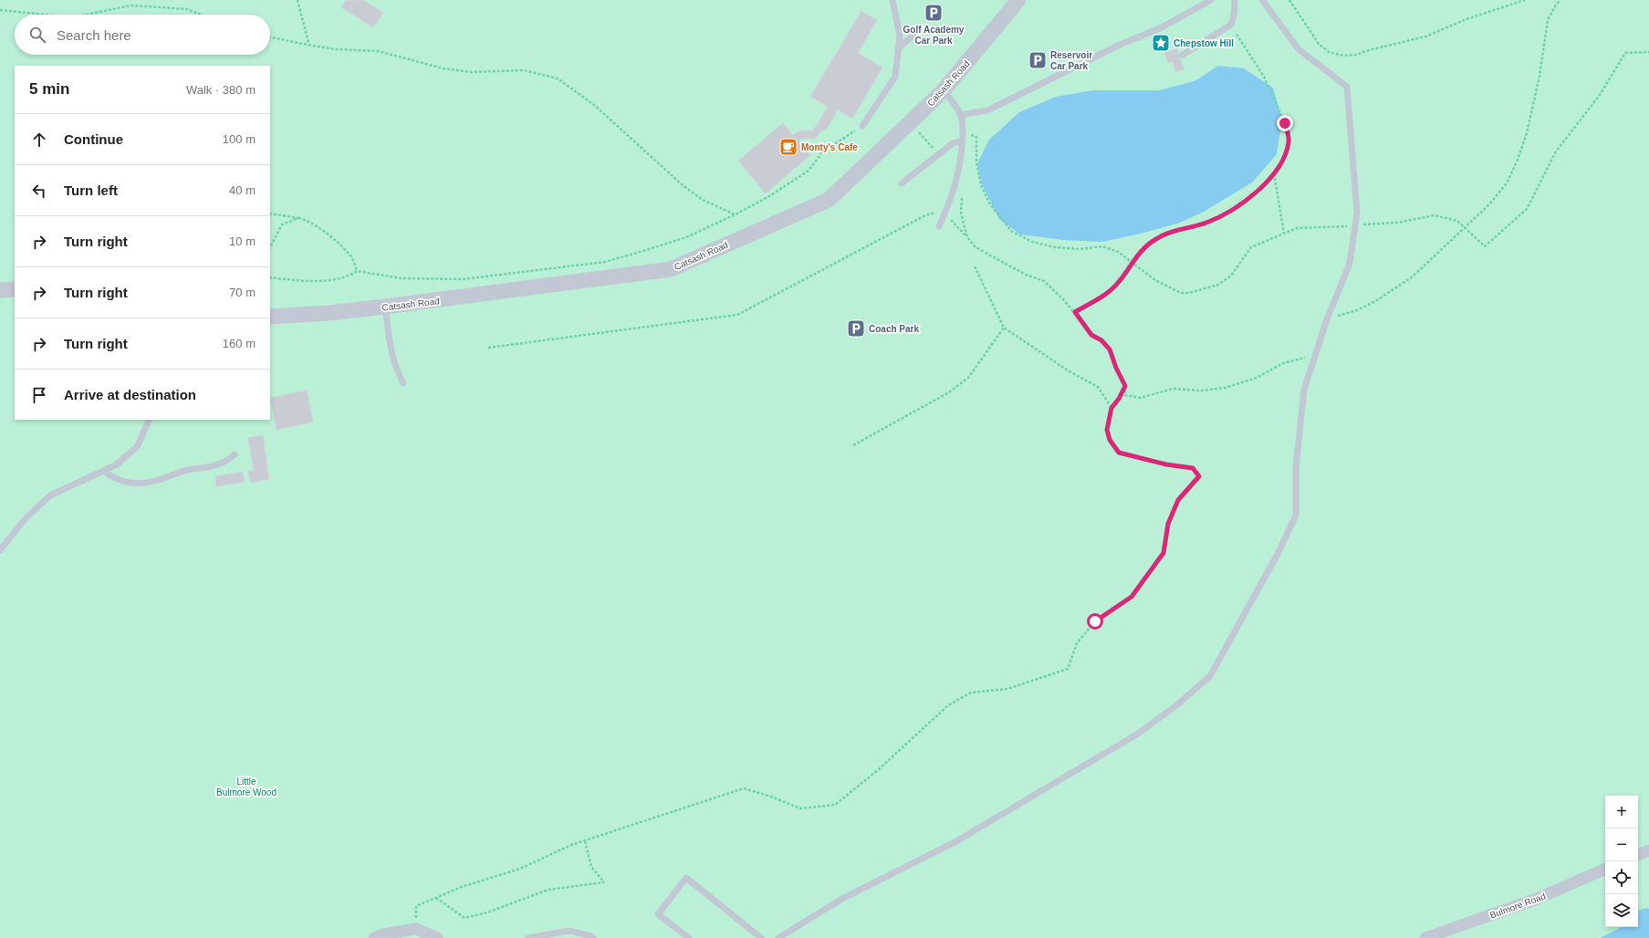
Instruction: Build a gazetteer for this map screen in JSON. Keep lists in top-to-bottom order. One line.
{"streets":{"street":["Catsash Road","Bulmore Road"]},"parks":["Little Bulmore Wood"],"places":{"parking":["Golf Academy Car Park","Reservoir Car Park","Coach Park"],"place":["Chepstow Hill"],"cafe":["Monty's Cafe"]},"page":{"search":"Search here","heading":["5 min","Walk · 380 m"],"list":[["Continue","100 m"],["Turn left","40 m"],["Turn right","10 m"],["Turn right","70 m"],["Turn right","160 m"],"Arrive at destination"],"map_buttons":["+","−"]}}
